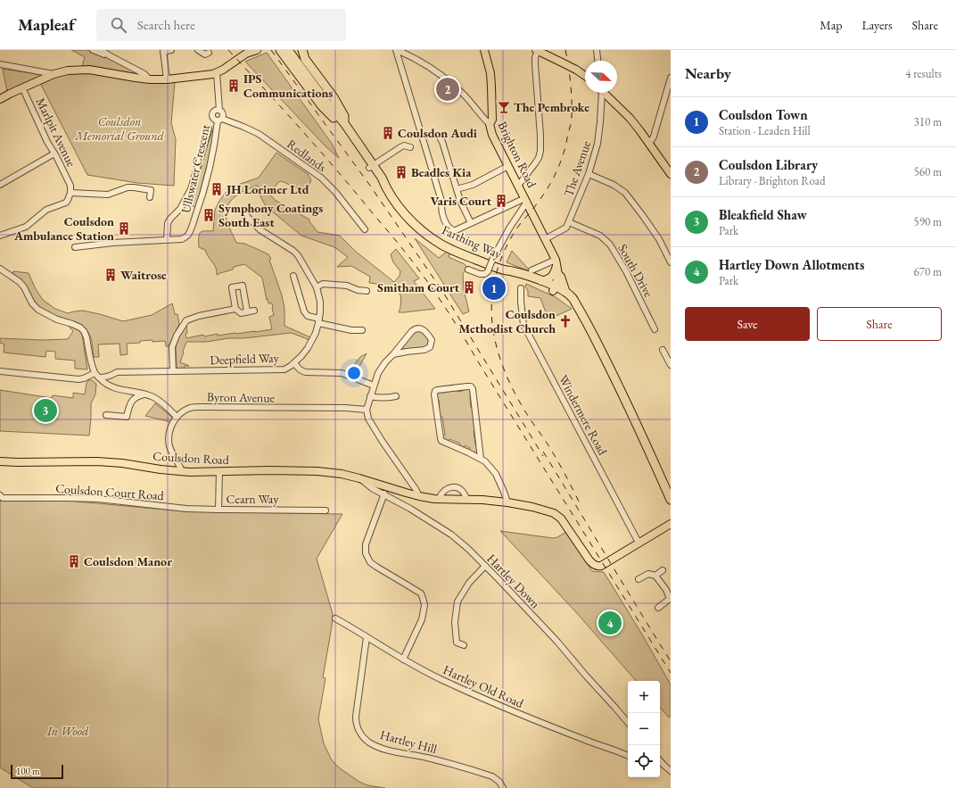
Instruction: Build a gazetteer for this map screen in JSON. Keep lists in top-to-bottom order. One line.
{"streets":{"highway":["Brighton Road","Farthing Way"],"main road":["Coulsdon Road"],"street":["Marlpit Avenue","Redlands","Ullswater Crescent","The Avenue","South Drive","Deepfield Way","Byron Avenue","Windermere Road","Coulsdon Court Road","Cearn Way","Hartley Down","Hartley Old Road","Hartley Hill"]},"crossings":[["Brighton Road","The Avenue"],["Brighton Road","Farthing Way"],["Redlands","Ullswater Crescent"],["The Avenue","South Drive"],["Windermere Road","Coulsdon Road"],["Coulsdon Road","Cearn Way"],["Coulsdon Road","Hartley Down"],["Coulsdon Court Road","Cearn Way"],["Hartley Old Road","Hartley Hill"]],"parks":["Coulsdon Memorial Ground","In Wood"],"places":{"building":["IPS Communications","Coulsdon Audi","Beadles Kia","JH Lorimer Ltd","Varis Court","Symphony Coatings South East","Coulsdon Ambulance Station","Waitrose","Smitham Court","Coulsdon Manor"],"bar":["The Pembroke"],"church":["Coulsdon Methodist Church"]},"scale_bar":"100 m","north":"bottom right","page":{"header":"Mapleaf","search":"Search here","nav":["Map","Layers","Share"],"heading":["Nearby","4 results"],"pins":["2","1","3","4"],"list":[{"mark":"1","name":"Coulsdon Town","note":"Station · Leaden Hill","value":"310 m"},{"mark":"2","name":"Coulsdon Library","note":"Library · Brighton Road","value":"560 m"},{"mark":"3","name":"Bleakfield Shaw","note":"Park","value":"590 m"},{"mark":"4","name":"Hartley Down Allotments","note":"Park","value":"670 m"}],"buttons":["Save","Share"],"map_buttons":["+","−"],"scale":"100 m"}}
